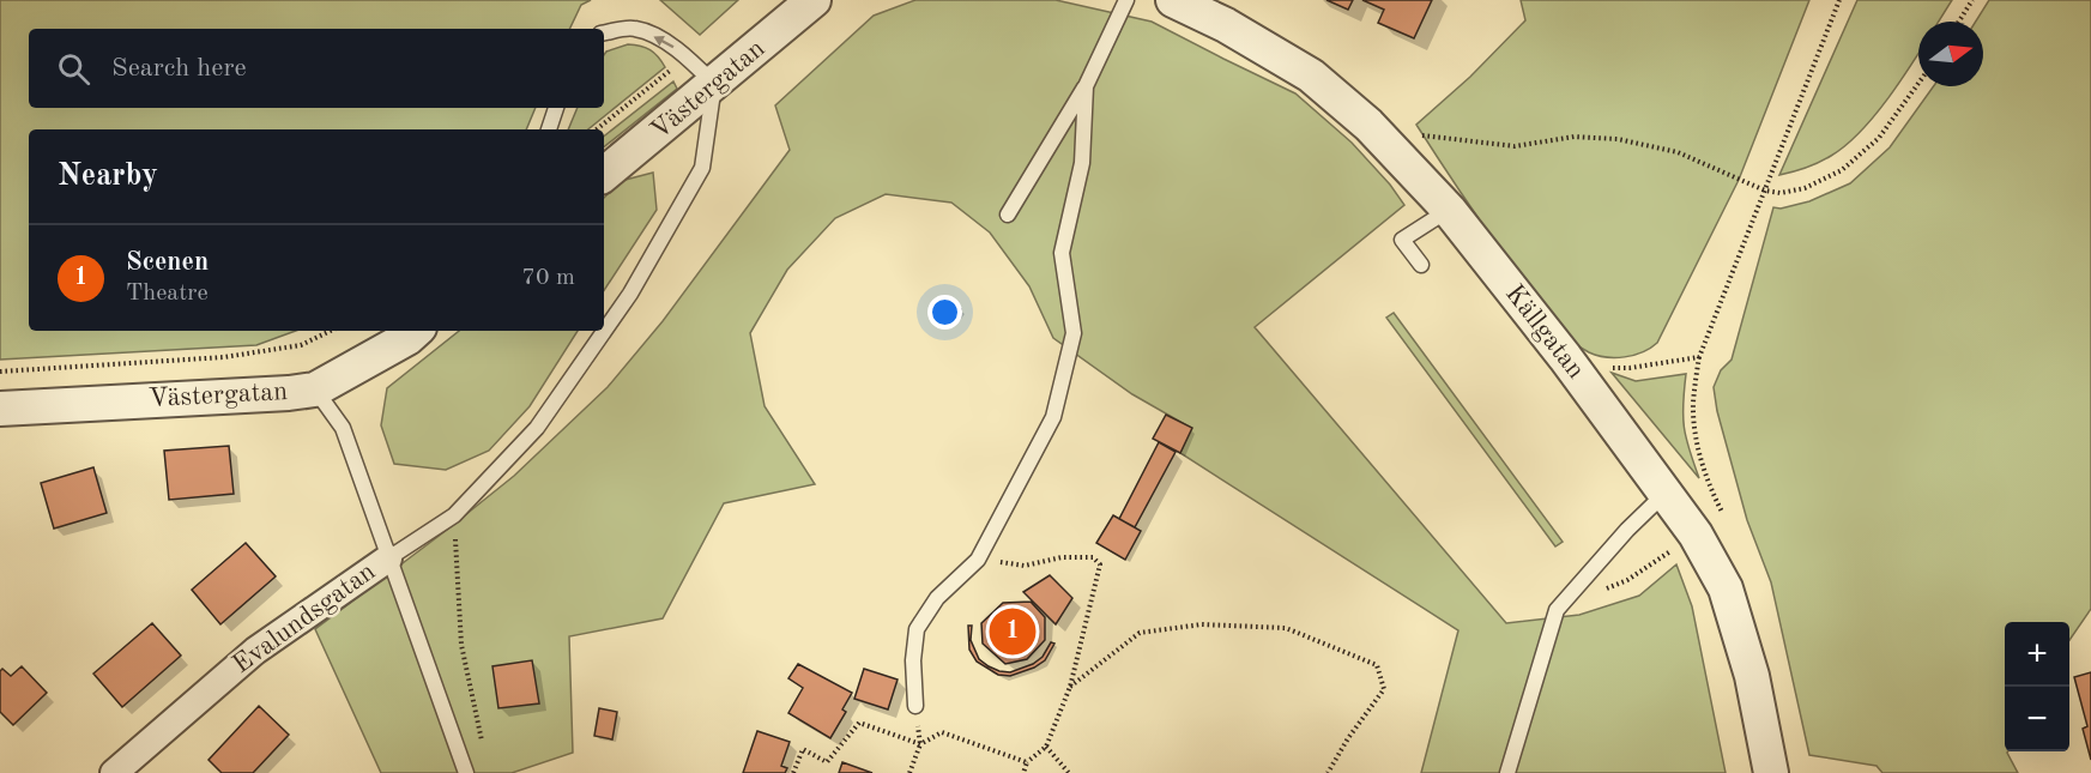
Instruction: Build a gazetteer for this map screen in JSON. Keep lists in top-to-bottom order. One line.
{"streets":{"street":["Västergatan","Källgatan","Evalundsgatan"]},"crossings":[["Västergatan","Evalundsgatan"]],"north":"right","page":{"search":"Search here","heading":"Nearby","list":[{"mark":"1","name":"Scenen","note":"Theatre","value":"70 m"}],"pins":"1","map_buttons":["+","−"]}}
